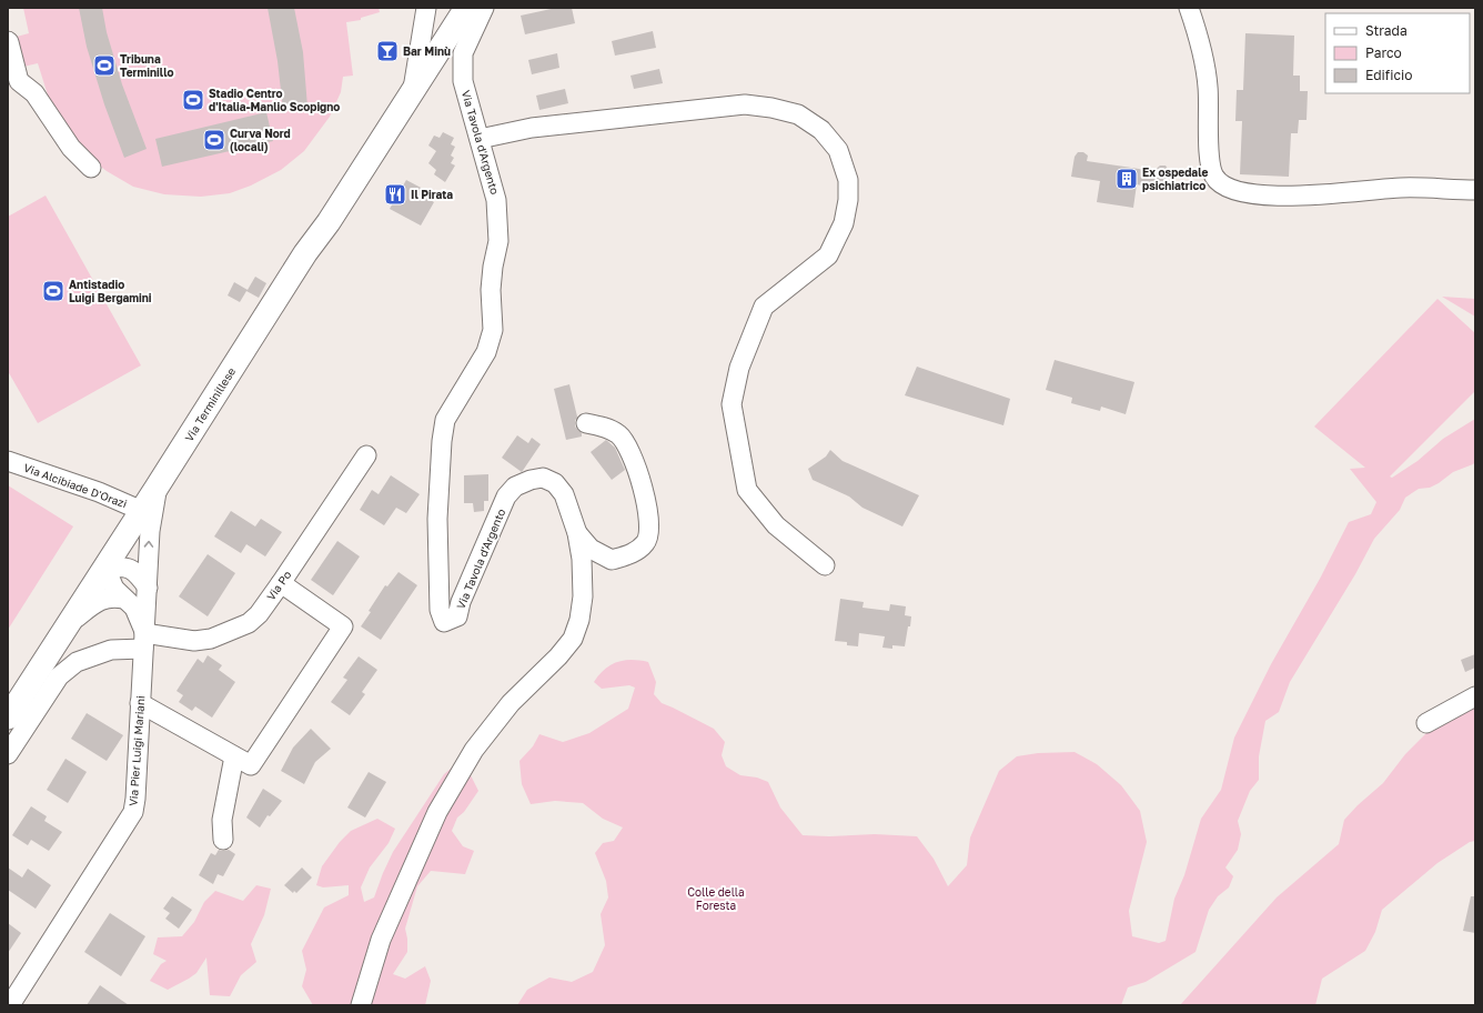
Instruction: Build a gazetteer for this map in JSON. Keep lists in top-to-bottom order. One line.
{"streets":{"main road":["Via Terminillese"],"street":["Via Tavola d'Argento","Via Alcibiade D'Orazi","Via Po","Via Pier Luigi Mariani"]},"crossings":[["Via Terminillese","Via Alcibiade D'Orazi"],["Via Terminillese","Via Pier Luigi Mariani"],["Via Po","Via Pier Luigi Mariani"]],"parks":["Colle della Foresta"],"places":{"bar":["Bar Minù"],"sports":["Tribuna Terminillo","Stadio Centro d'Italia-Manlio Scopigno","Curva Nord (locali)","Antistadio Luigi Bergamini"],"building":["Ex ospedale psichiatrico"],"restaurant":["Il Pirata"]},"legend":["Strada","Parco","Edificio"]}
